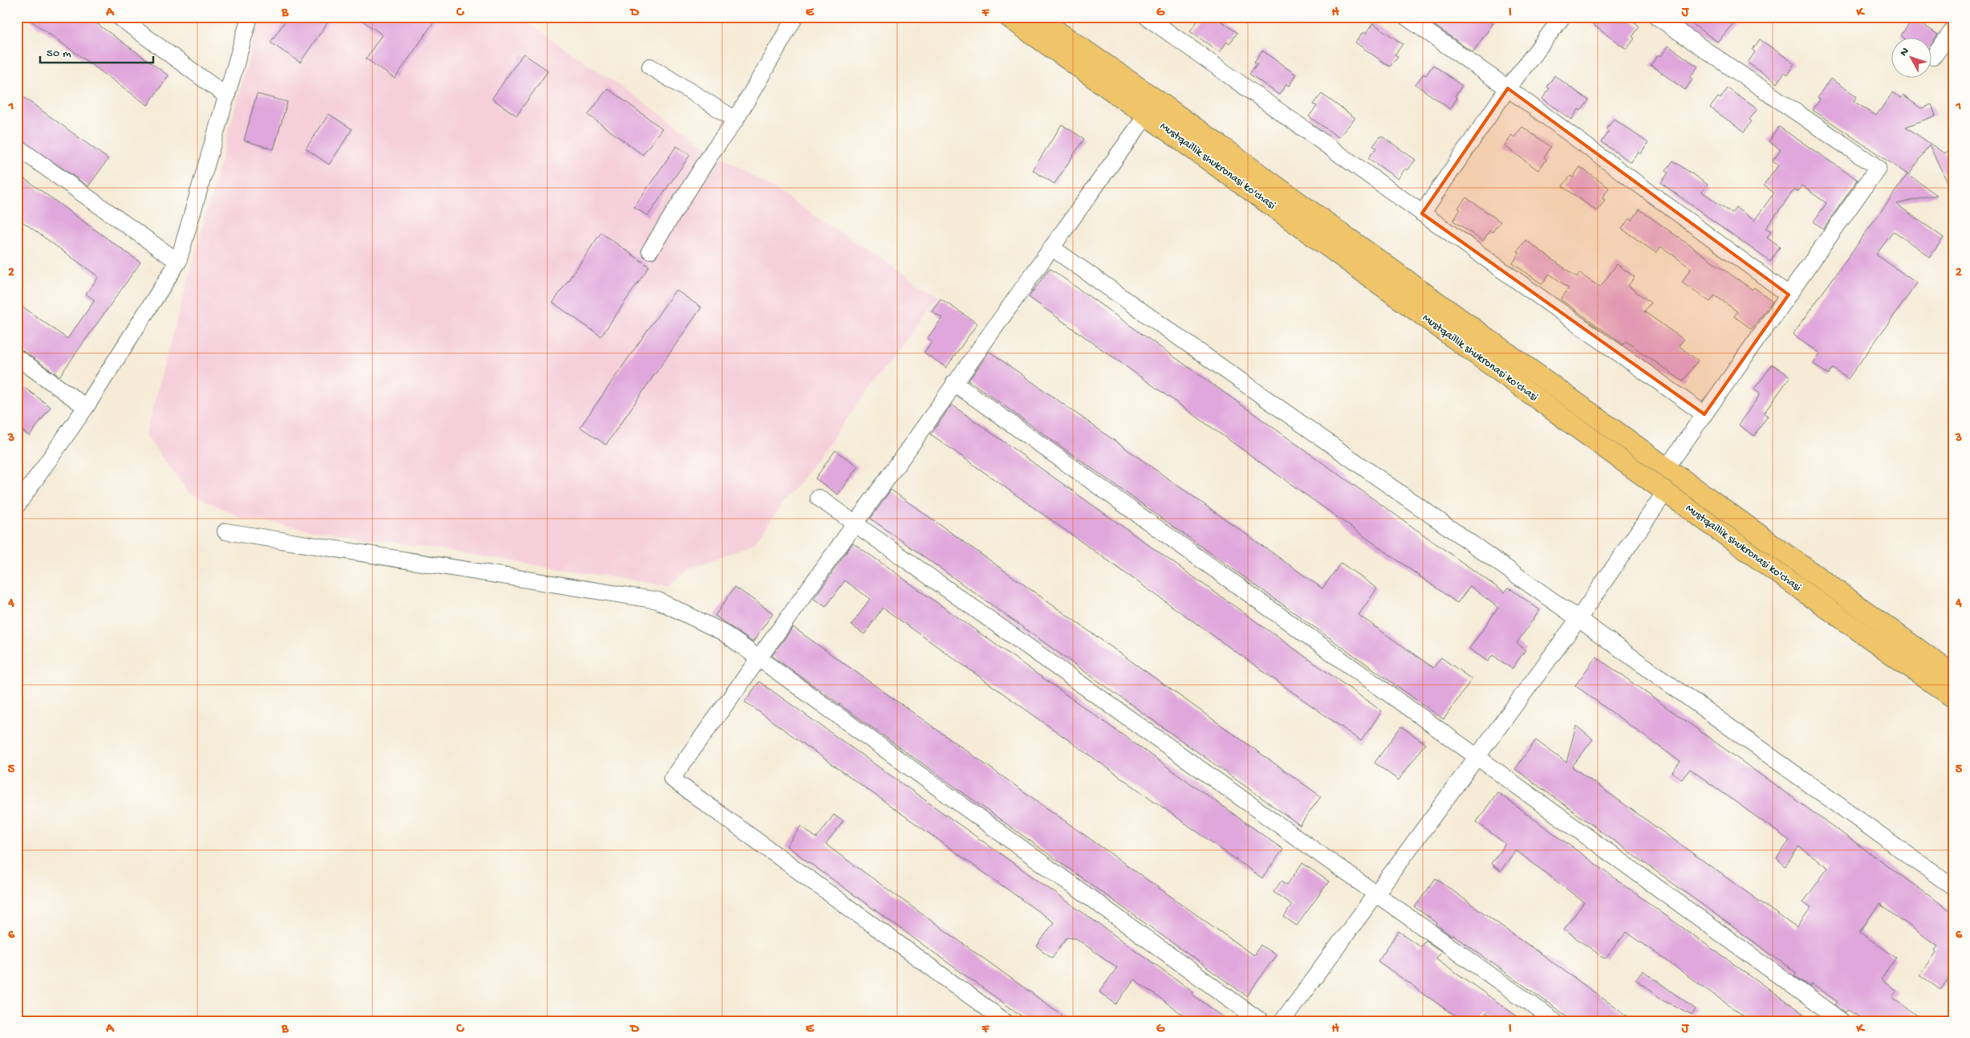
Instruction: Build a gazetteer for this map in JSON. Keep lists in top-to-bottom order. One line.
{"streets":{"main road":["Mustqaillik shukronasi ko'chasi"]},"scale_bar":"50 m","north":"top left","grid":{"columns":["A","B","C","D","E","F","G","H","I","J","K"],"rows":["1","2","3","4","5","6"]}}
